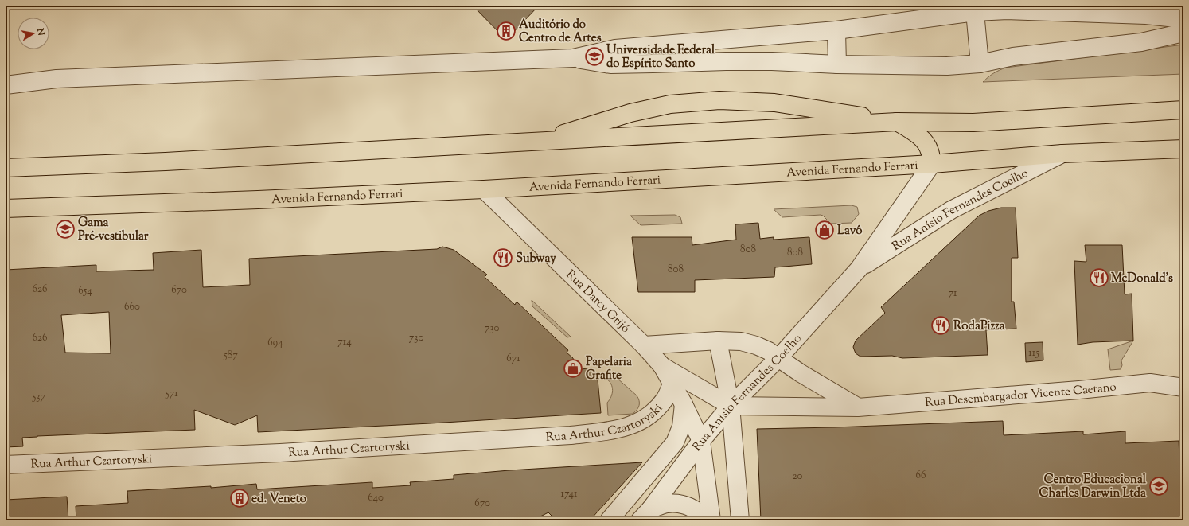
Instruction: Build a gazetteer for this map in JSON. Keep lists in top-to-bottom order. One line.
{"streets":{"main road":["Avenida Fernando Ferrari"],"street":["Rua Anísio Fernandes Coelho","Rua Darcy Grijó","Rua Desembargador Vicente Caetano","Rua Arthur Czartoryski"]},"crossings":[["Avenida Fernando Ferrari","Rua Anísio Fernandes Coelho"],["Avenida Fernando Ferrari","Rua Darcy Grijó"],["Rua Anísio Fernandes Coelho","Rua Darcy Grijó"],["Rua Anísio Fernandes Coelho","Rua Desembargador Vicente Caetano"],["Rua Darcy Grijó","Rua Desembargador Vicente Caetano"]],"places":{"building":["Auditório do Centro de Artes","ed. Veneto"],"school or university":["Universidade Federal do Espírito Santo","Gama Pré-vestibular","Centro Educacional Charles Darwin Ltda"],"shop":["Lavô","Papelaria Grafite"],"restaurant":["Subway","McDonald's","RodaPizza"]},"house_numbers":["808","808","808","626","670","654","71","660","730","626","730","714","694","115","587","671","571","537","66","20","1741","640","670"],"north":"right"}
